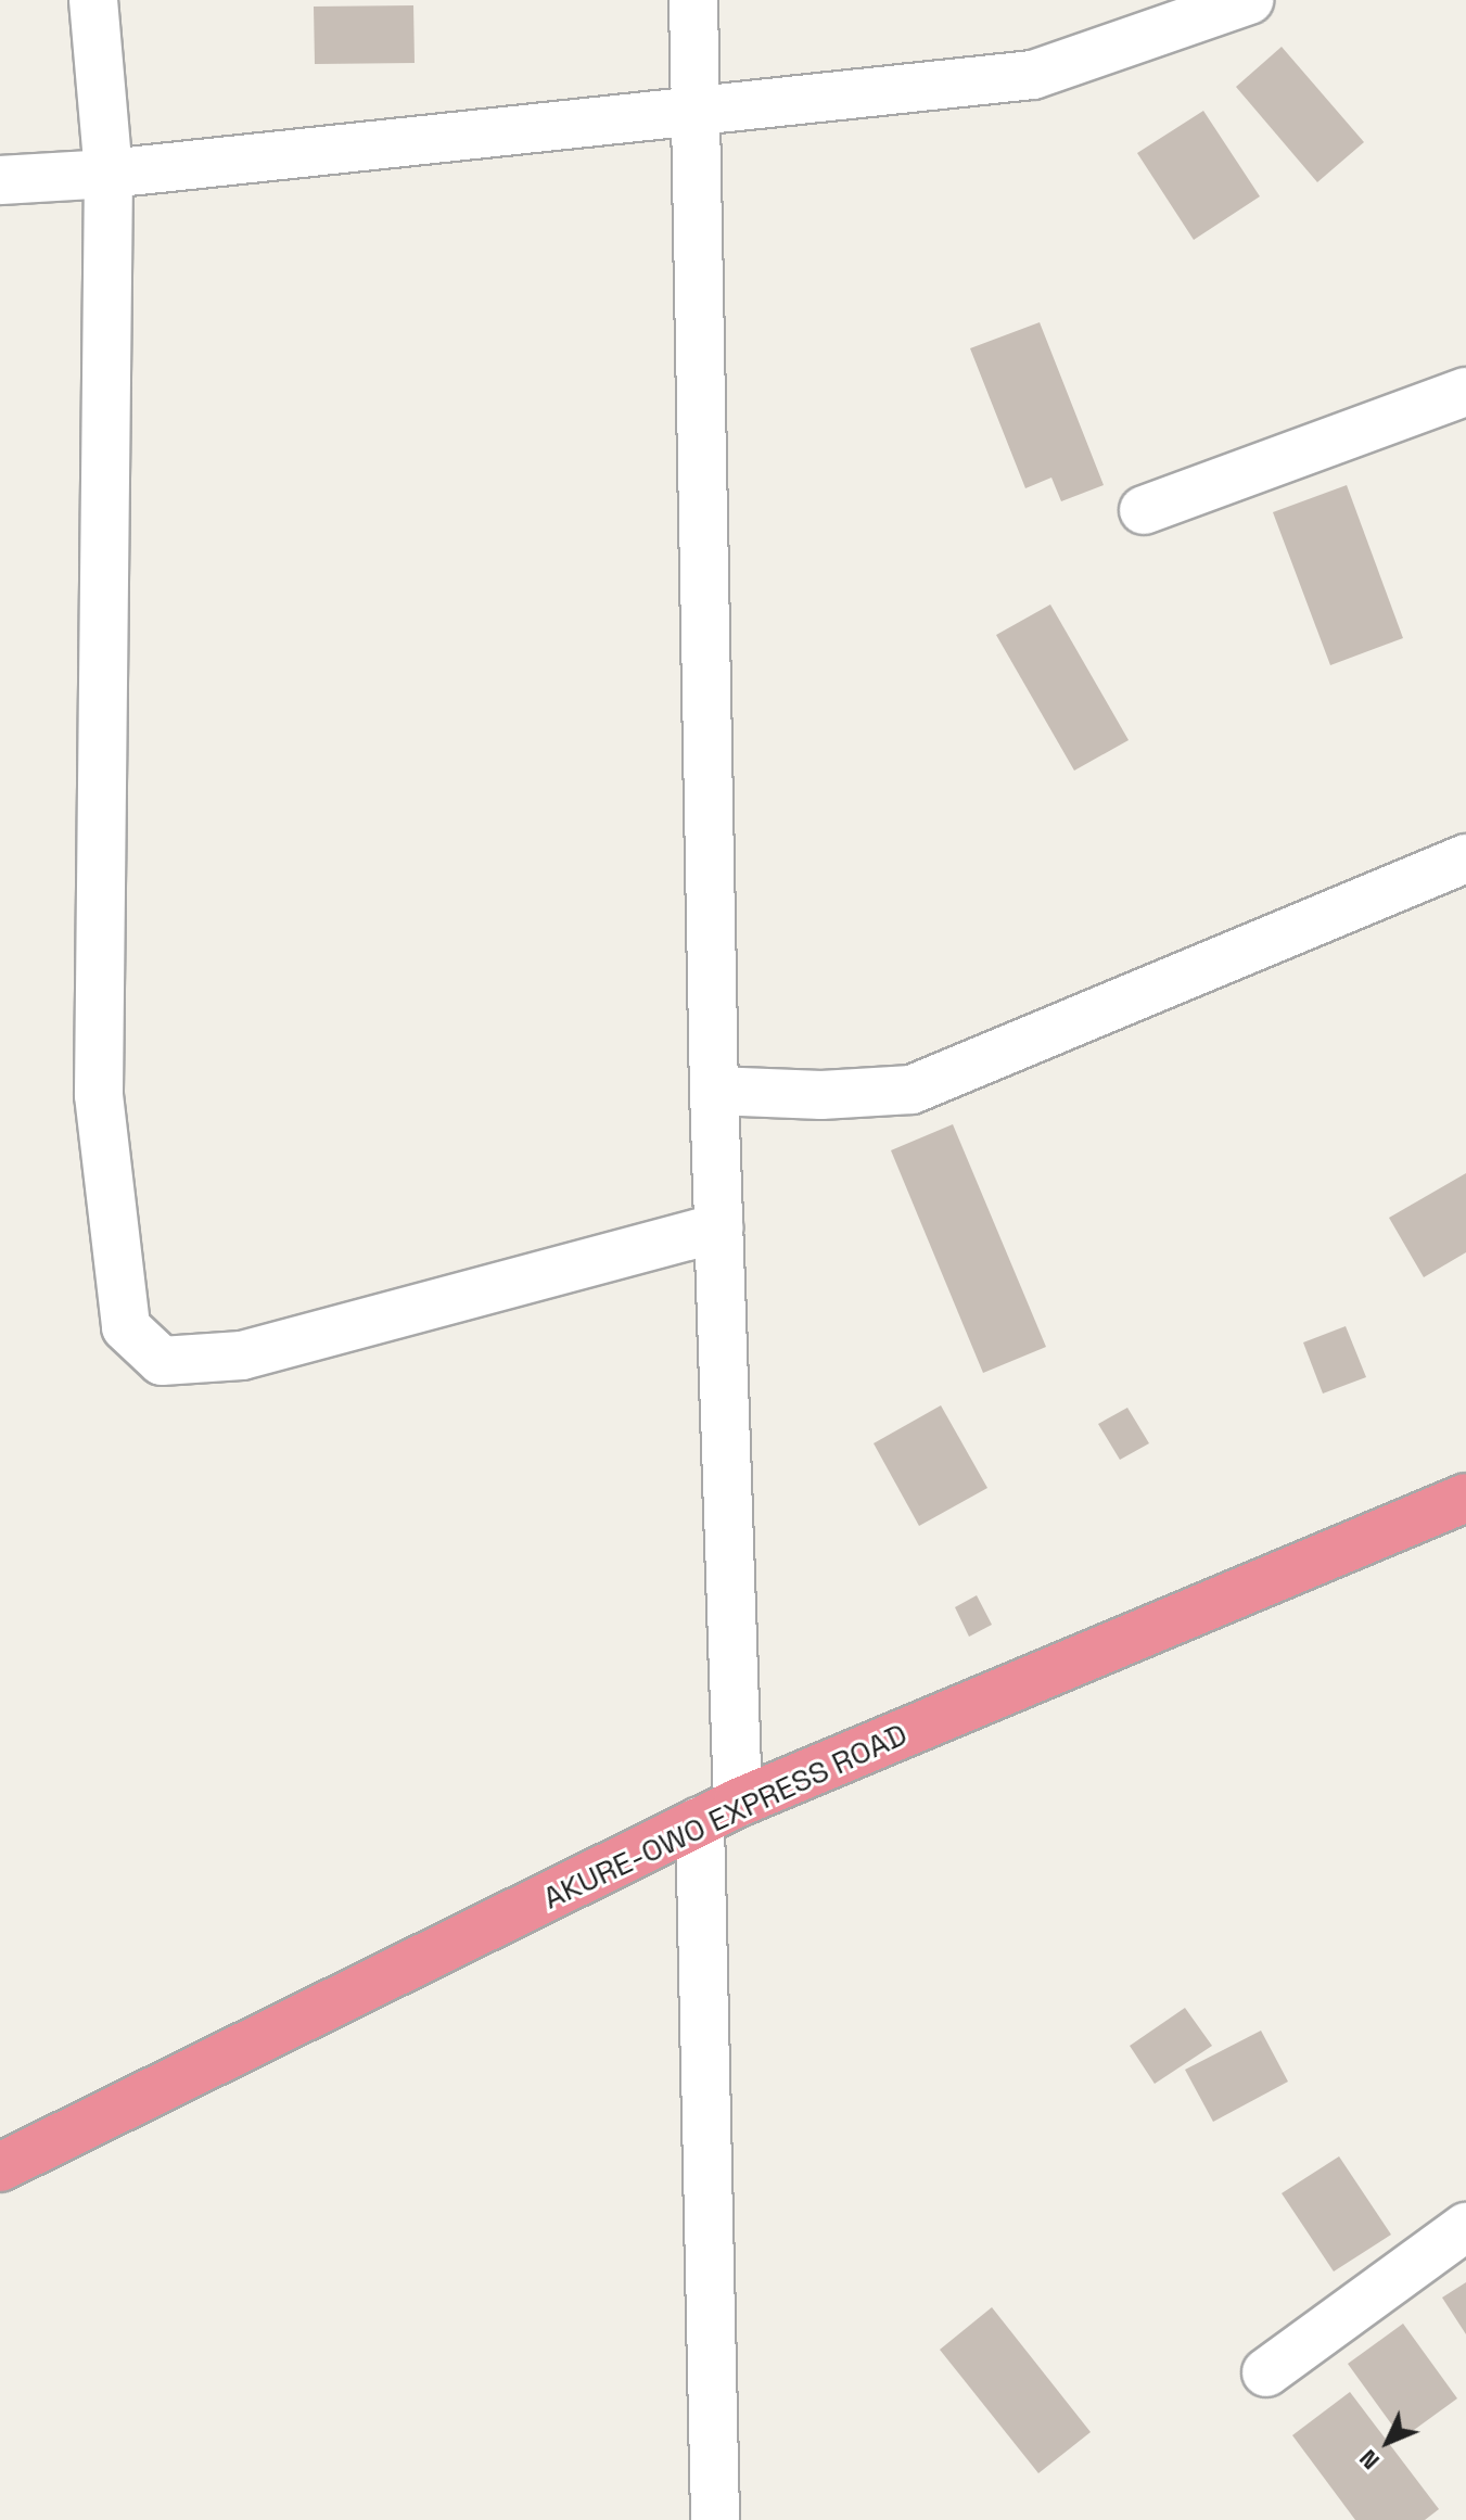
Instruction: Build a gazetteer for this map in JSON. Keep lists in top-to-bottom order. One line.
{"streets":{"highway":["AKURE-OWO EXPRESS ROAD"]},"north":"bottom left"}
